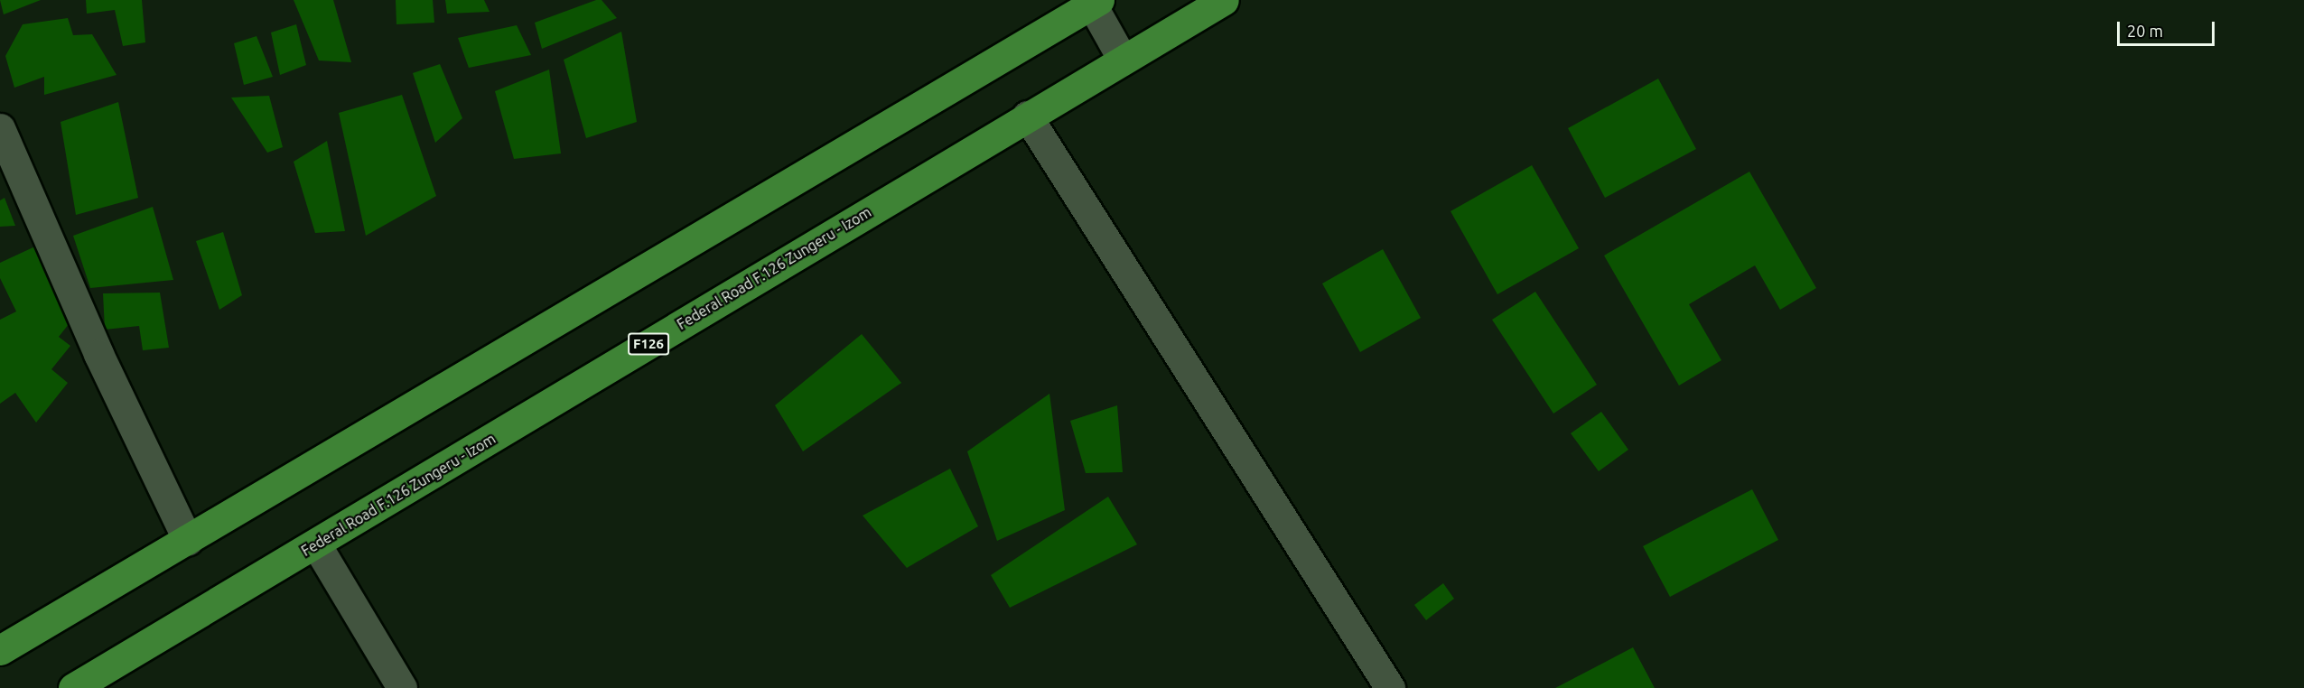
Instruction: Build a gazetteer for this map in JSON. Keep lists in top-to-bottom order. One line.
{"streets":{"main road":["Federal Road F.126 Zungeru - Izom","F126"]},"scale_bar":"20 m"}
